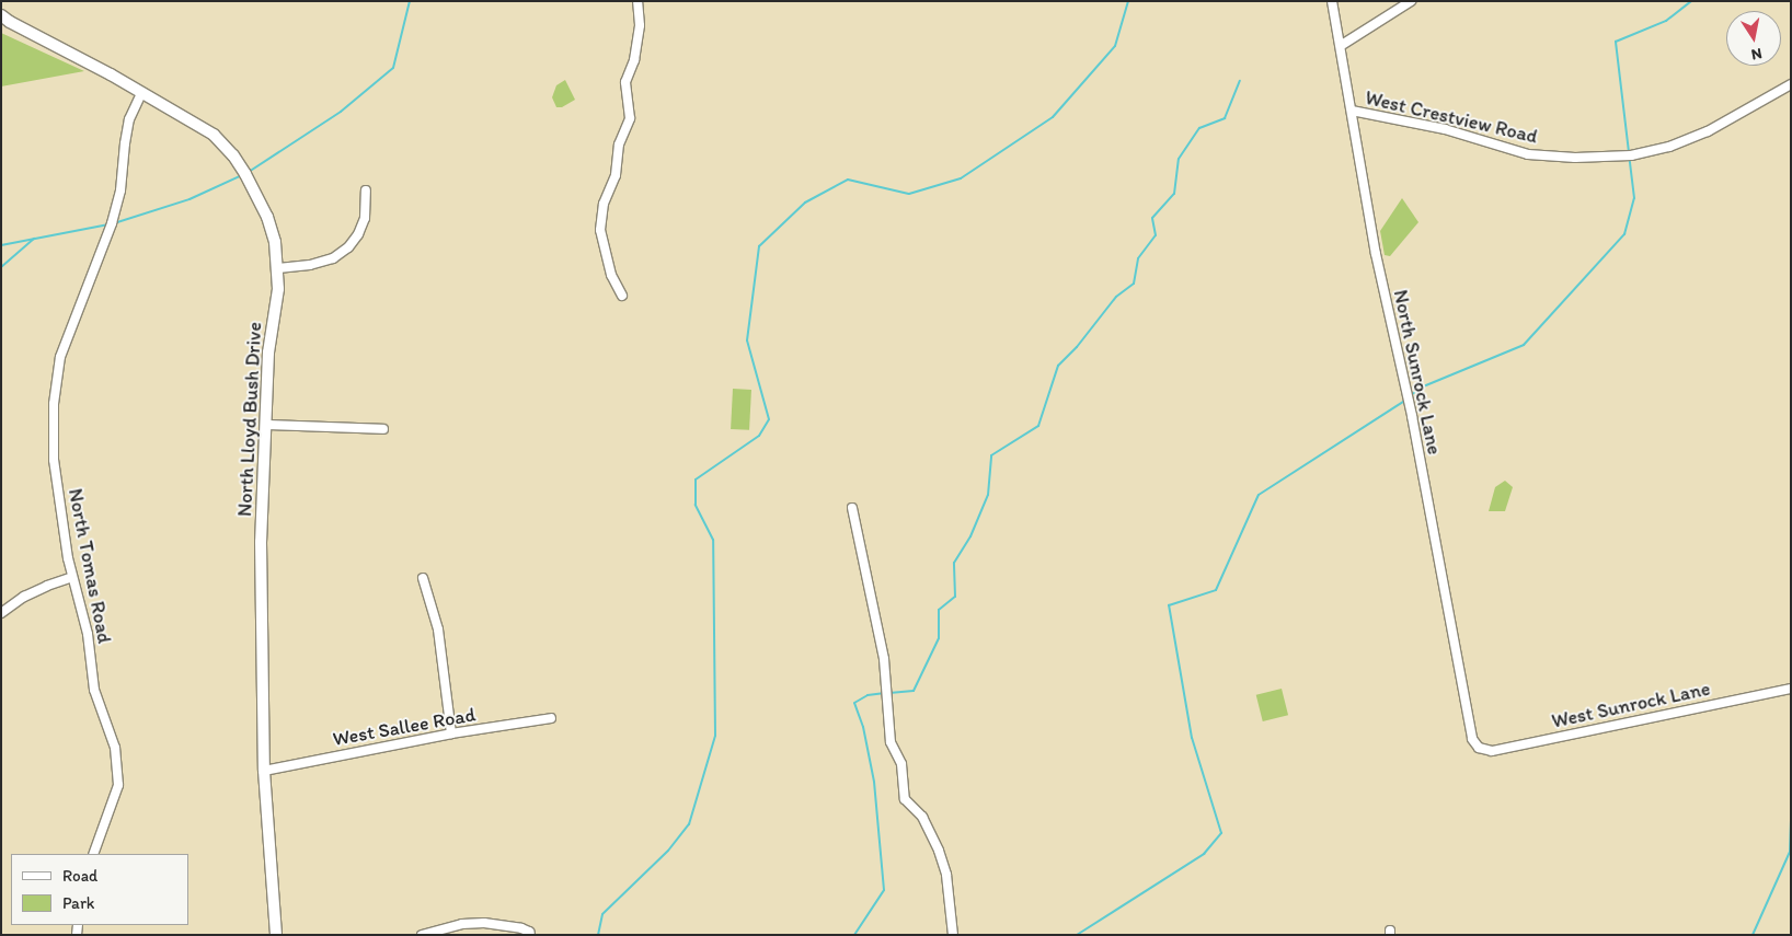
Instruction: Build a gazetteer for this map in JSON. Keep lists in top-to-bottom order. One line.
{"streets":{"street":["West Crestview Road","North Sunrock Lane","North Lloyd Bush Drive","North Tomas Road","West Sunrock Lane","West Sallee Road"]},"crossings":[["West Crestview Road","North Sunrock Lane"],["North Sunrock Lane","West Sunrock Lane"],["North Lloyd Bush Drive","North Tomas Road"],["North Lloyd Bush Drive","West Sallee Road"]],"legend":["Road","Park"],"north":"bottom"}
